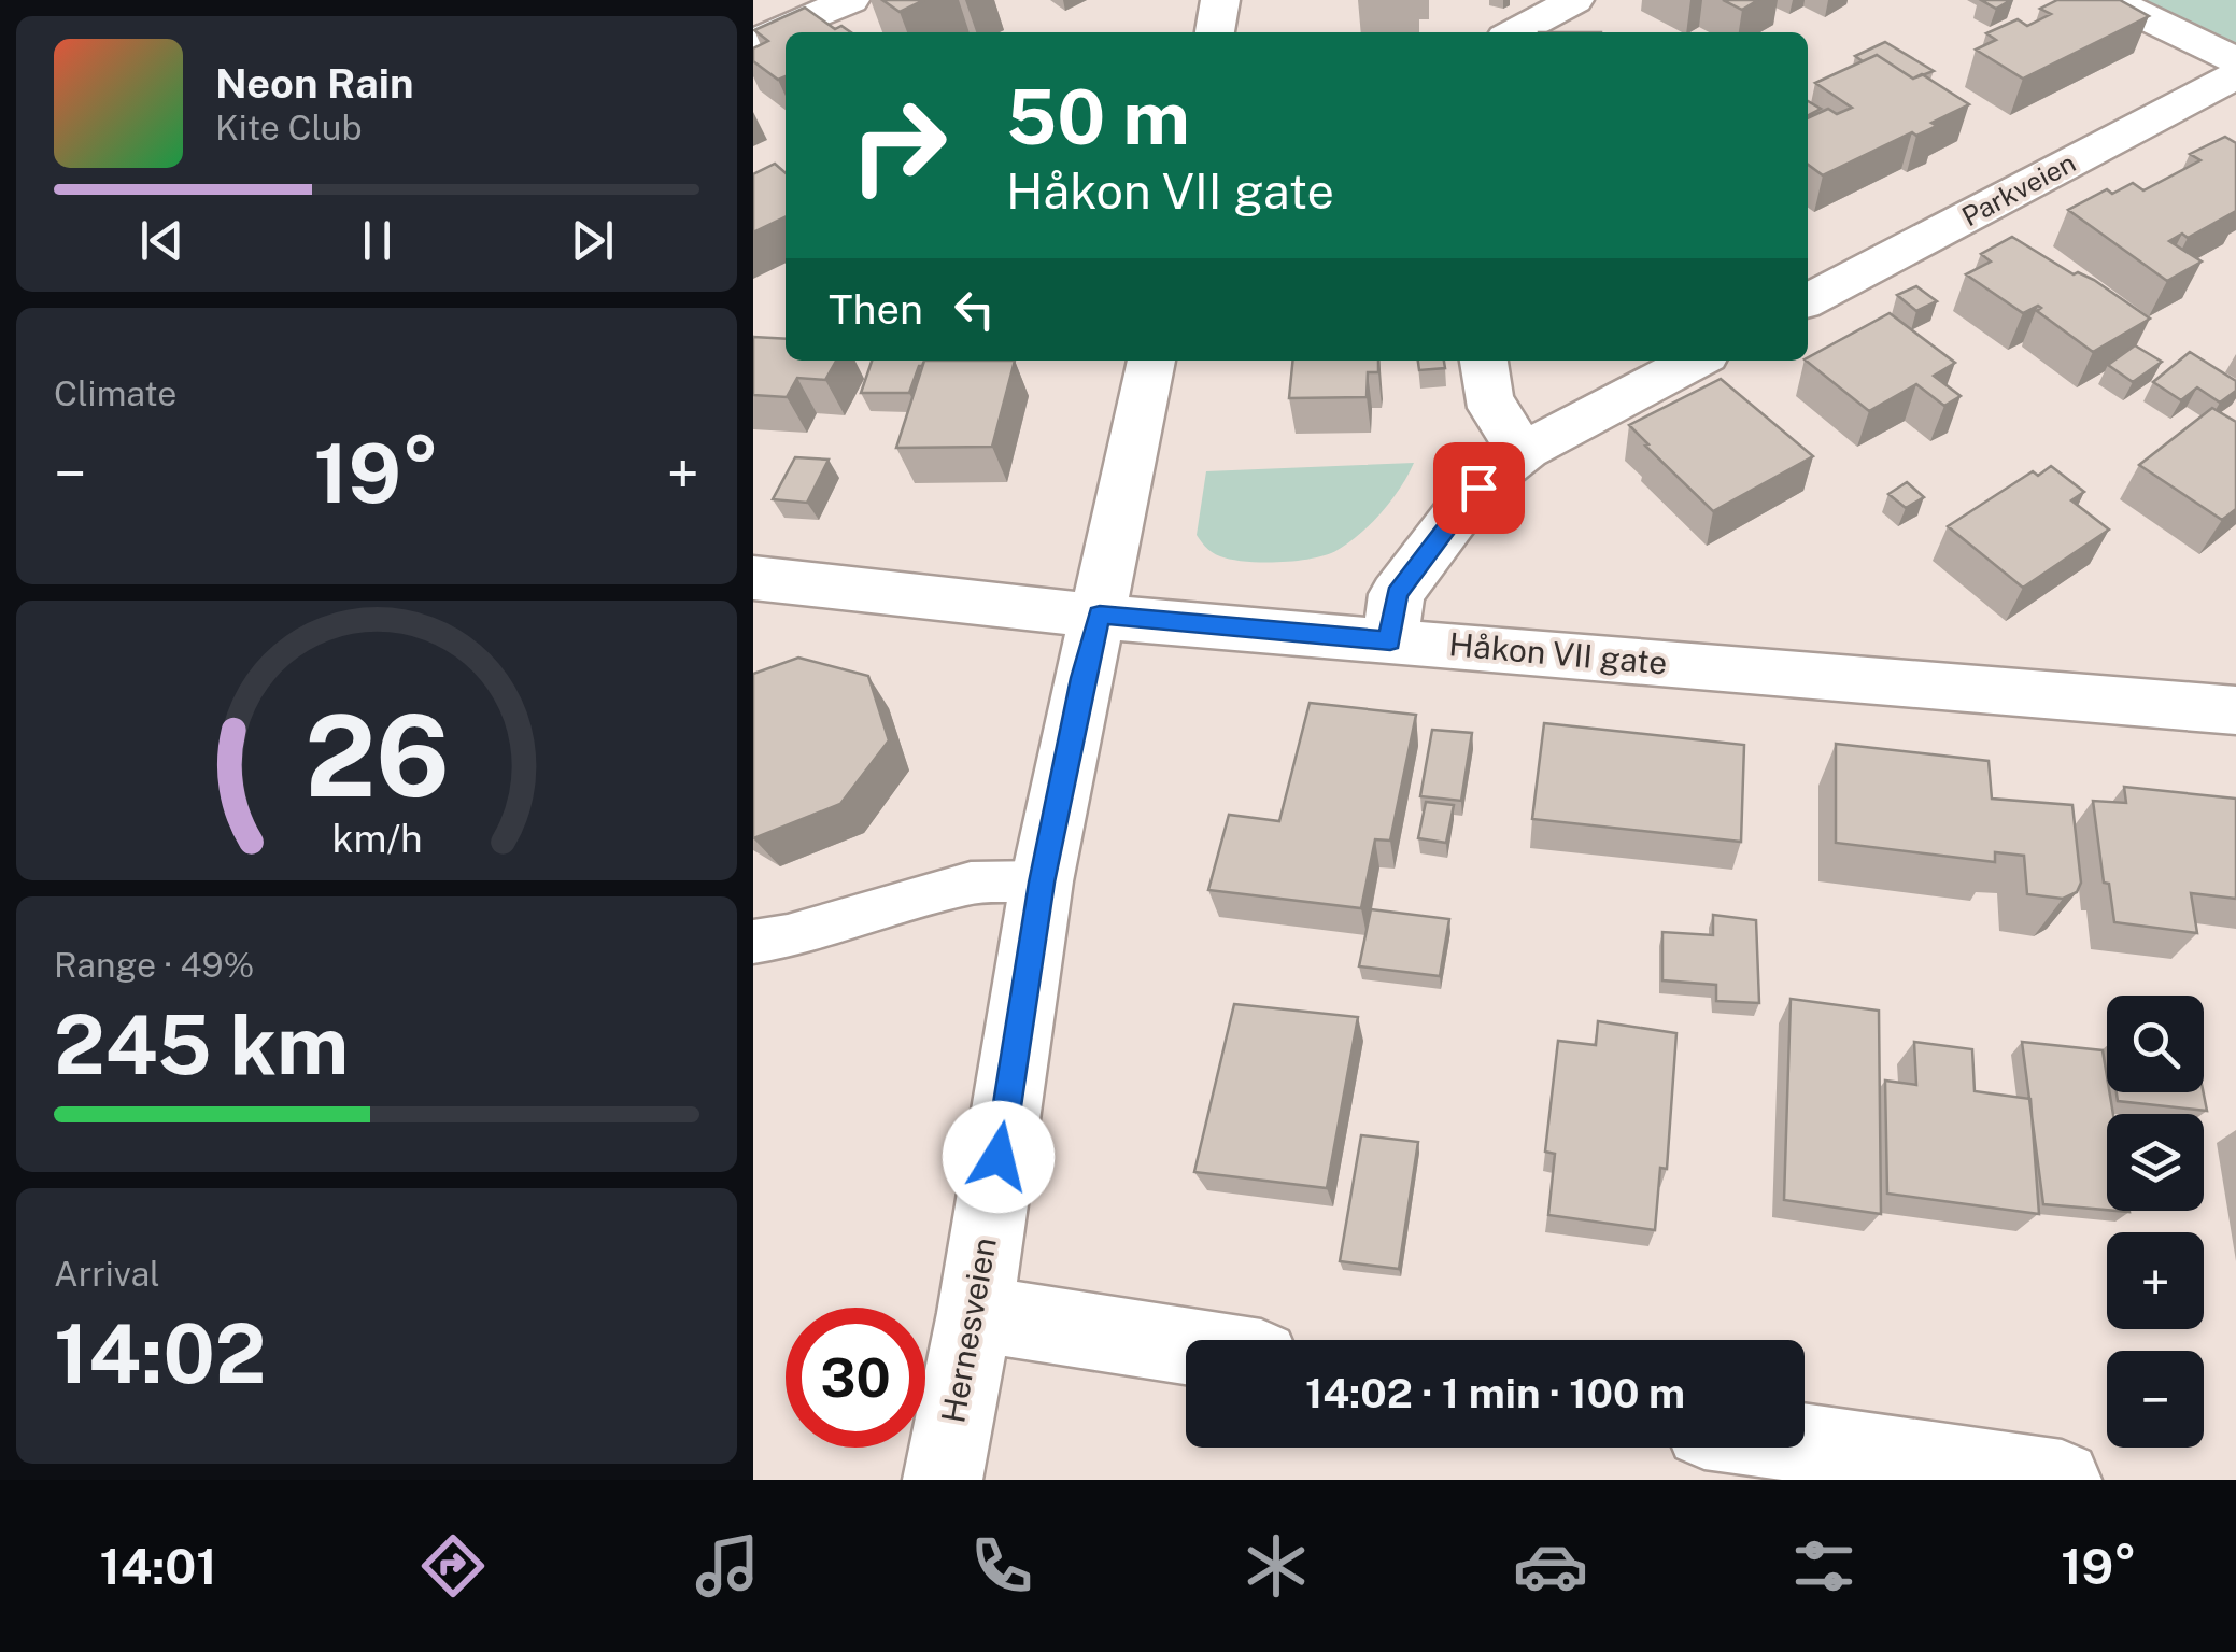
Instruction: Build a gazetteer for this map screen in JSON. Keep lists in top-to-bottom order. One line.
{"streets":{"street":["Parkveien","Håkon VII gate","Hernesveien"]},"crossings":[["Håkon VII gate","Hernesveien"]],"page":{"turn":["50 m","Håkon VII gate"],"song":["Neon Rain","Kite Club"],"then":"Then","tile":["Climate",["Range · 49%","245 km"],["Arrival","14:02"]],"heat":["−","19°","+"],"map_buttons":["+","−"],"limit":"30","trip":"14:02 · 1 min · 100 m","tabs":["14:01","19°"],"gauge":["26","km/h"]}}
